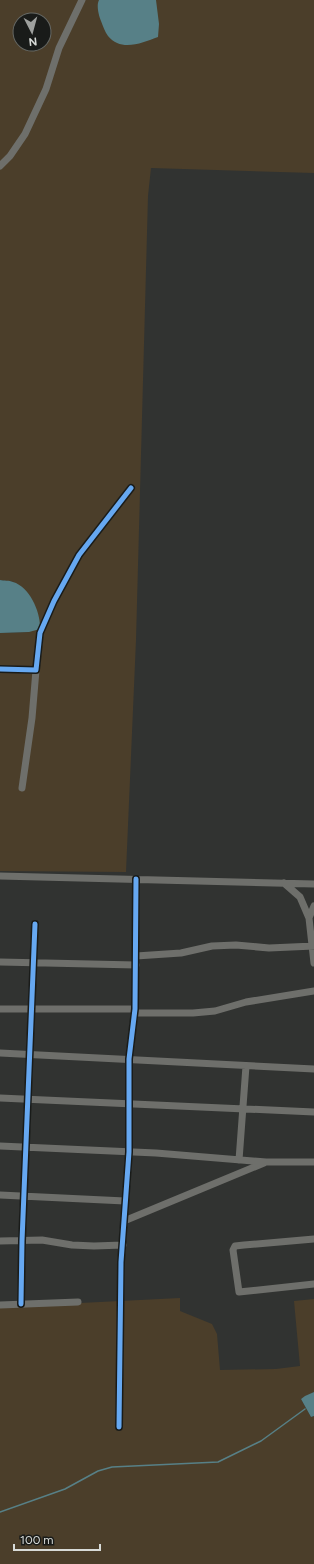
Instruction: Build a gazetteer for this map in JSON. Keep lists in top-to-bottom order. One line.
{"scale_bar":"100 m","north":"bottom"}
